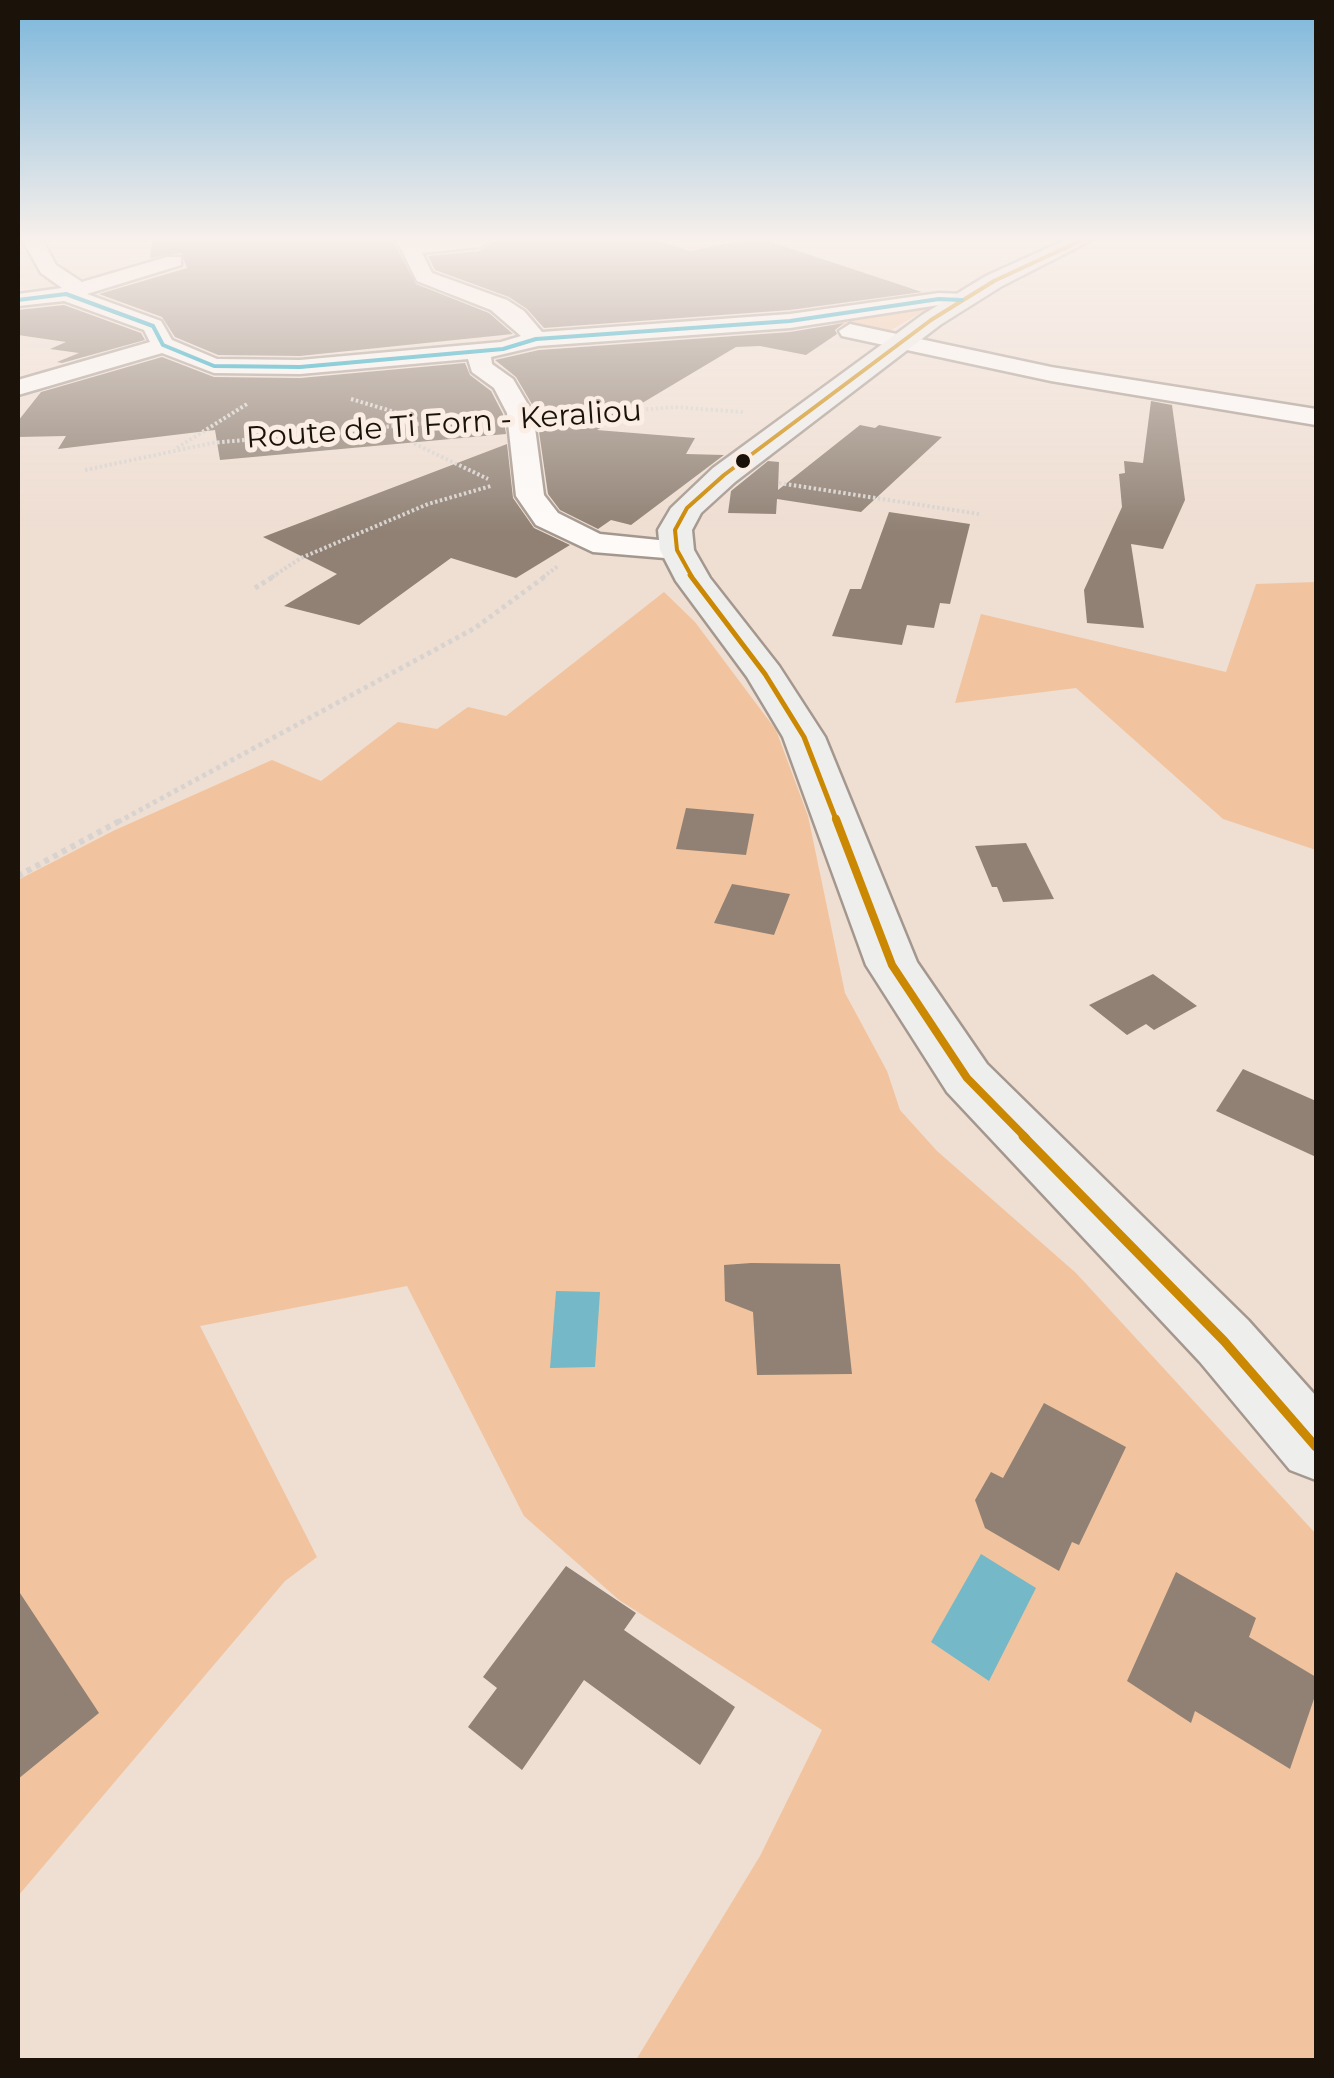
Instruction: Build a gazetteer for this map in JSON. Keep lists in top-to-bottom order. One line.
{"streets":{"path":["Route de Ti Forn - Keraliou"]}}
